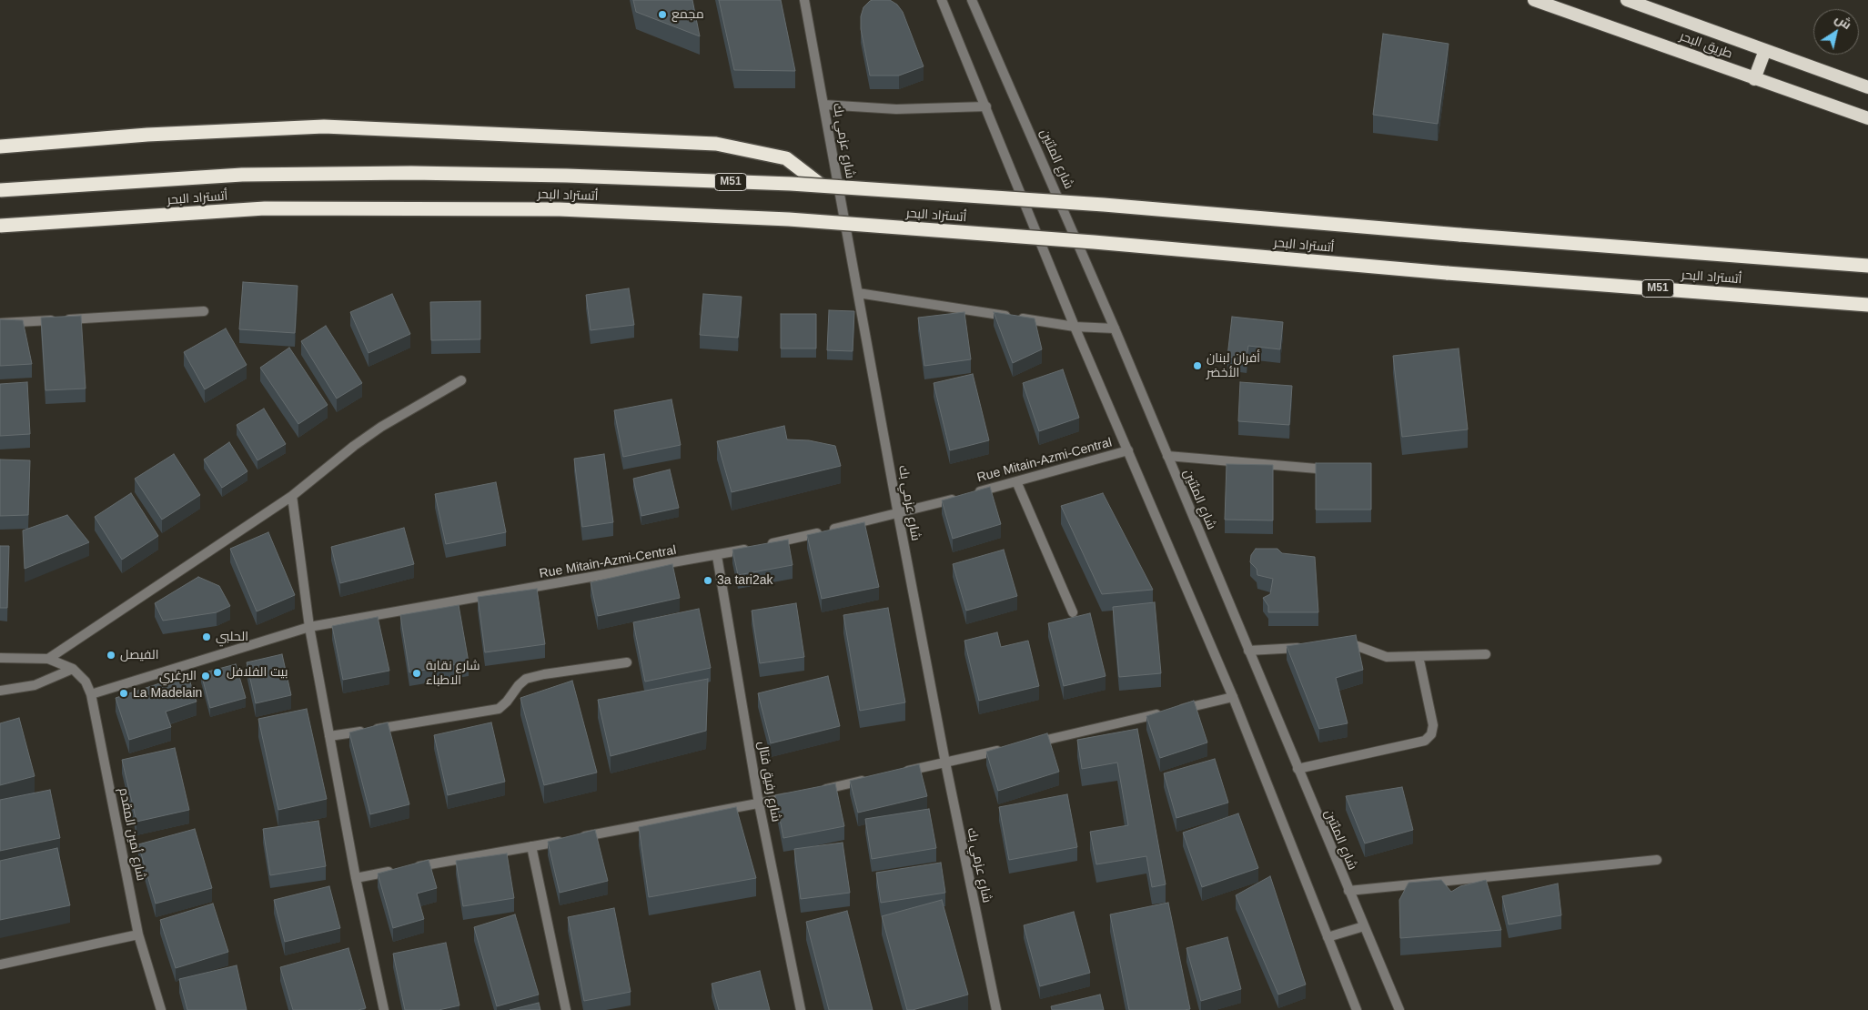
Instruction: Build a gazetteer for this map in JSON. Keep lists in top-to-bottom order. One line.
{"streets":{"highway":["طريق البحر","M51","أتستراد البحر"],"street":["شارع عزمي بك","شارع المئتين","Rue Mitain-Azmi-Central","شارع رفيق فتال","شارع أمين المقدم"]},"crossings":[["شارع عزمي بك","Rue Mitain-Azmi-Central"],["Rue Mitain-Azmi-Central","شارع رفيق فتال"],["Rue Mitain-Azmi-Central","شارع أمين المقدم"]],"places":["مجمع","أفران لبنان الأخضر","3a tari2ak","الحلبي","الفيصل","بيت الفلافل","شارع نقابة الاطباء","البرغري","La Madelain"],"north":"top right"}
